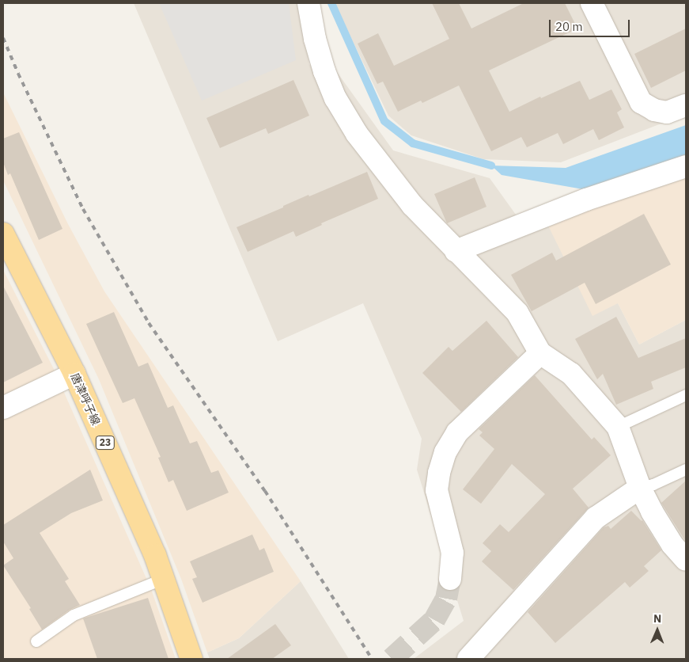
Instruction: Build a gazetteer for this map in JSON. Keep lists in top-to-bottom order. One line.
{"streets":{"main road":["唐津呼子線","23"]},"scale_bar":"20 m","north":"top"}
